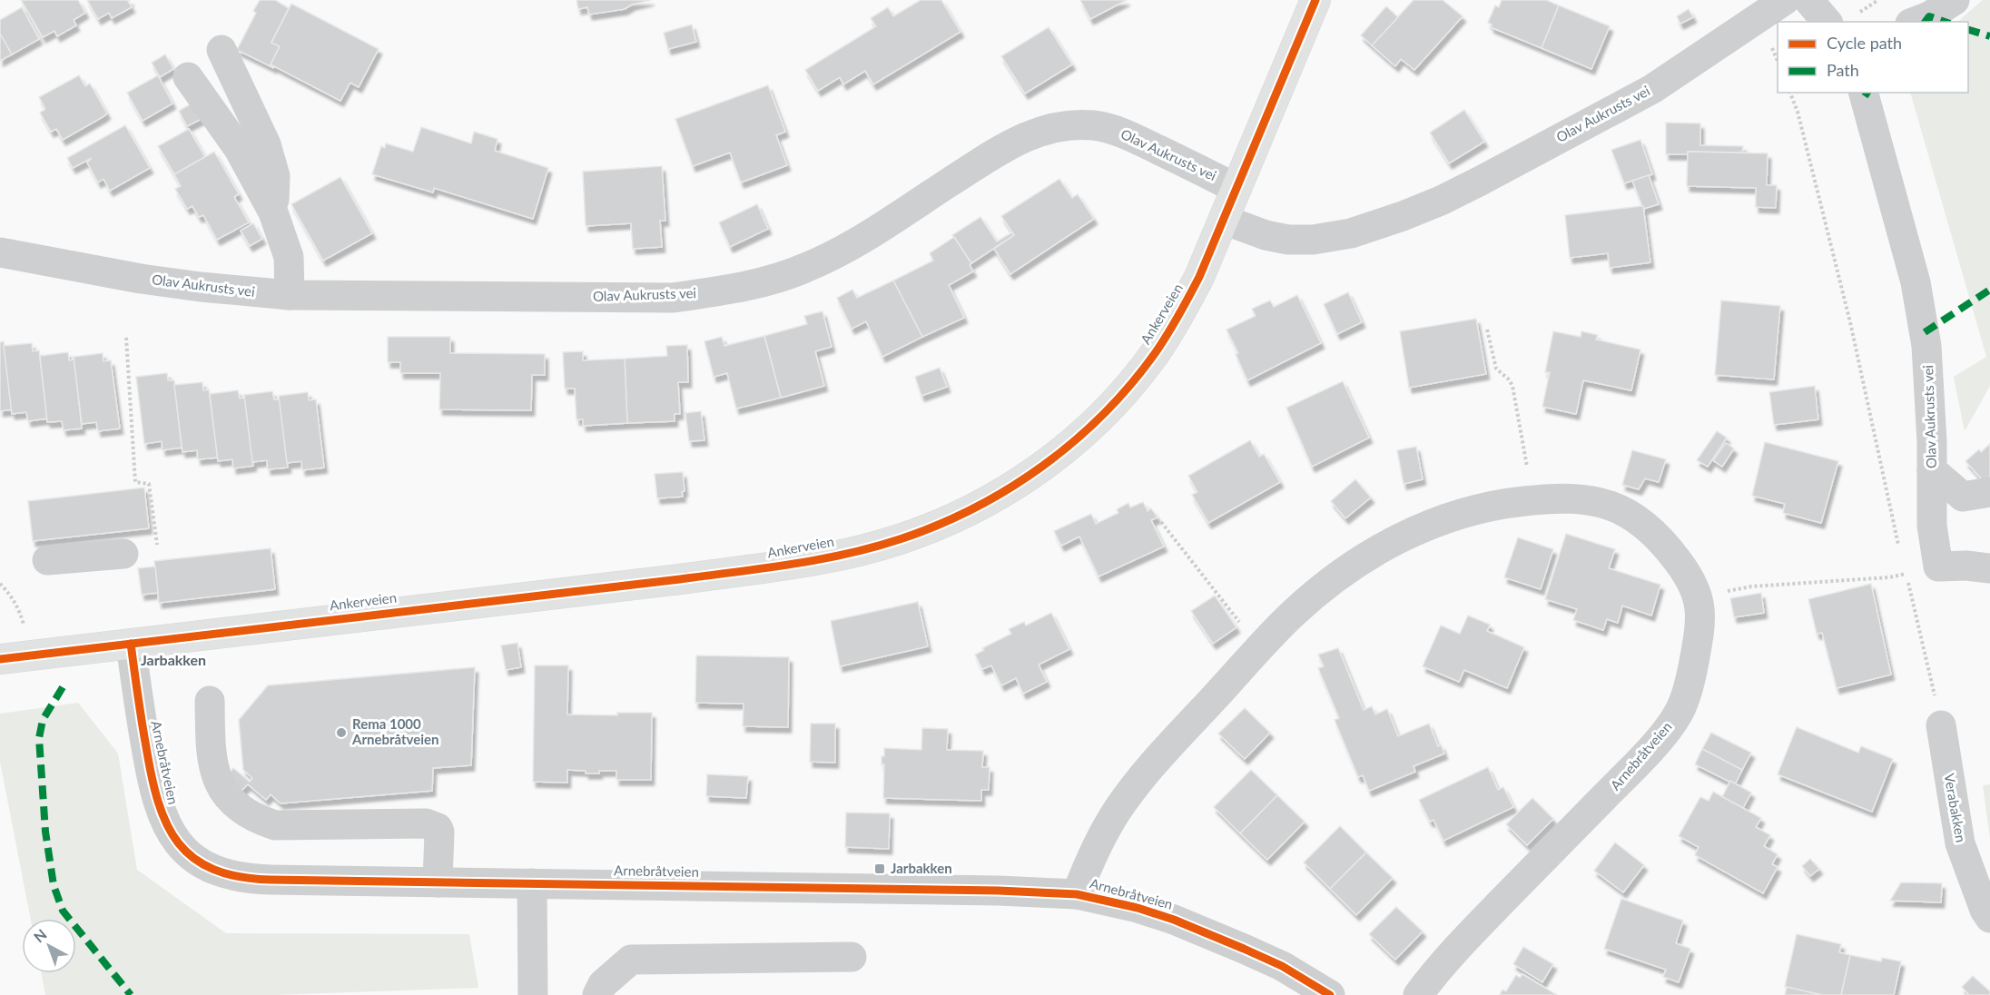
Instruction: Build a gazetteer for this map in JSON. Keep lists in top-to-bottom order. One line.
{"streets":{"main road":["Ankerveien"],"street":["Olav Aukrusts vei","Arnebråtveien","Verabakken"]},"crossings":[["Olav Aukrusts vei","Ankerveien"],["Ankerveien","Arnebråtveien"]],"districts":["Jarbakken"],"places":{"other":["Rema 1000 Arnebråtveien"],"transit":["Jarbakken"]},"legend":["Cycle path","Path"],"north":"top left"}
